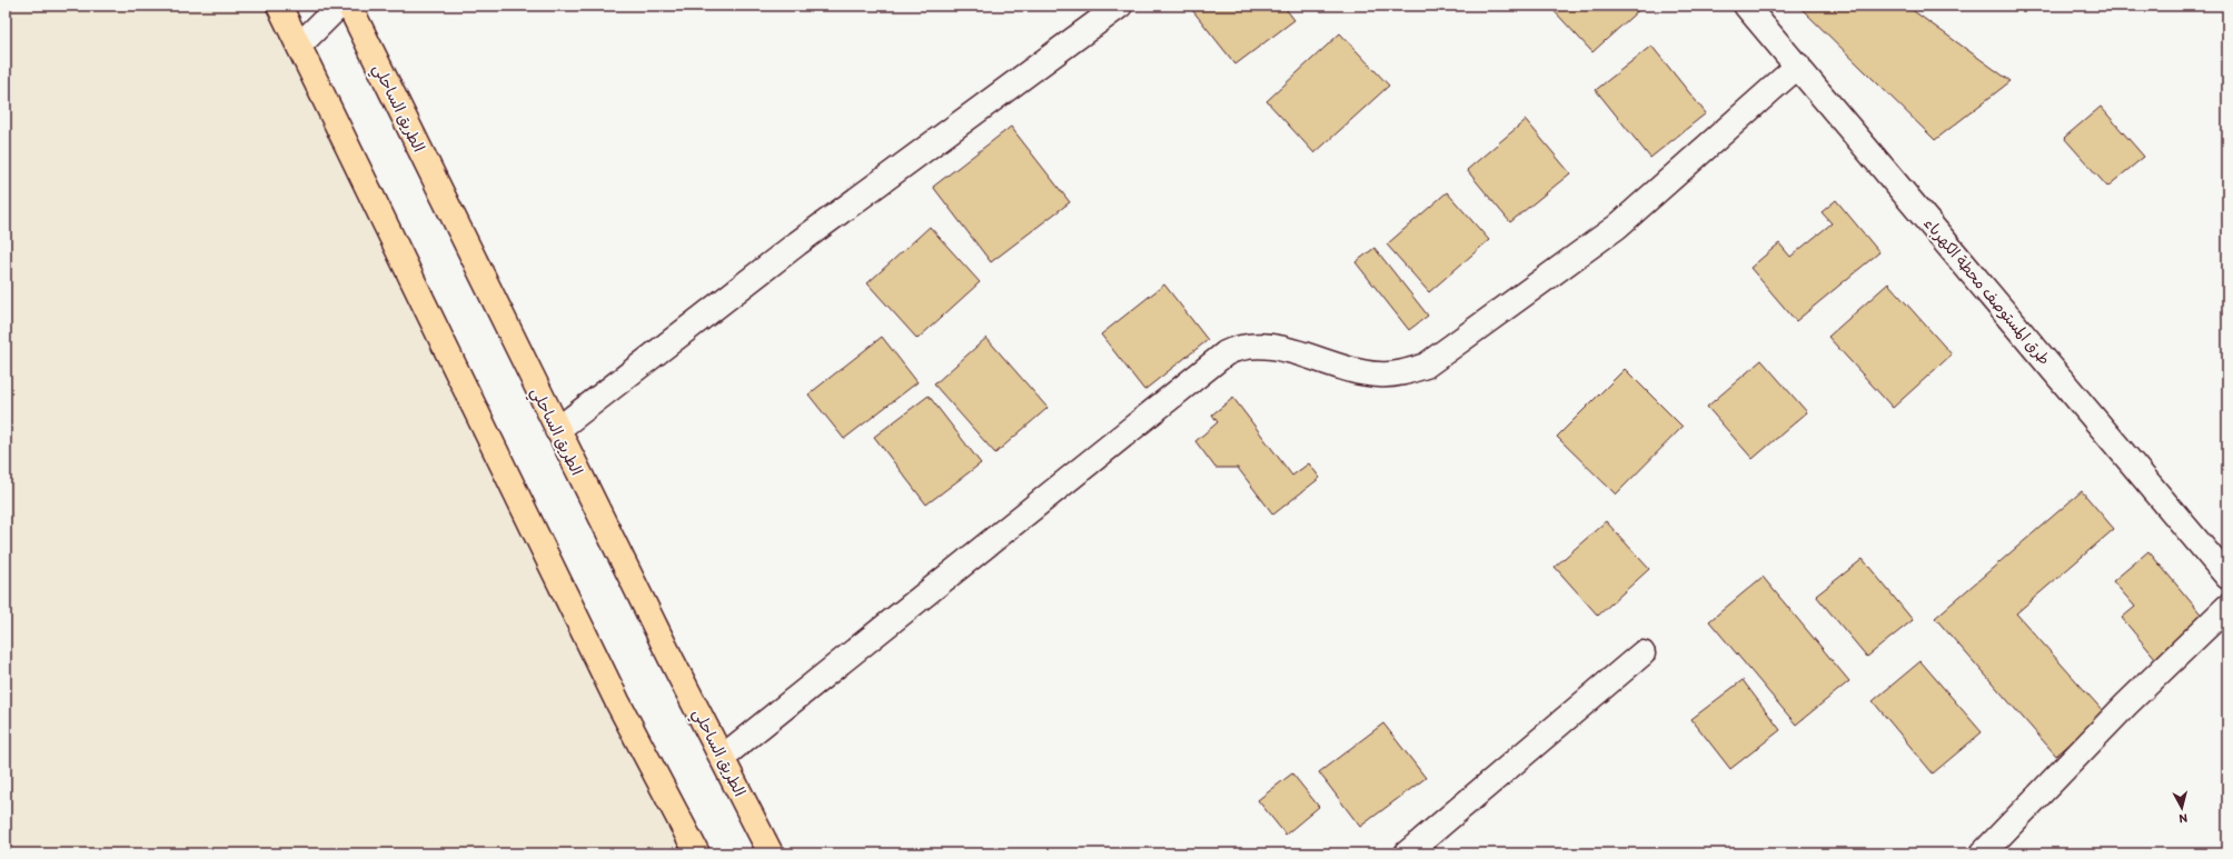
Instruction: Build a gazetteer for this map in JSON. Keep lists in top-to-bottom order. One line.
{"streets":{"highway":["الطريق الساحلي"],"street":["طرق المستوصف محطة الكهرباء"]},"north":"bottom"}
